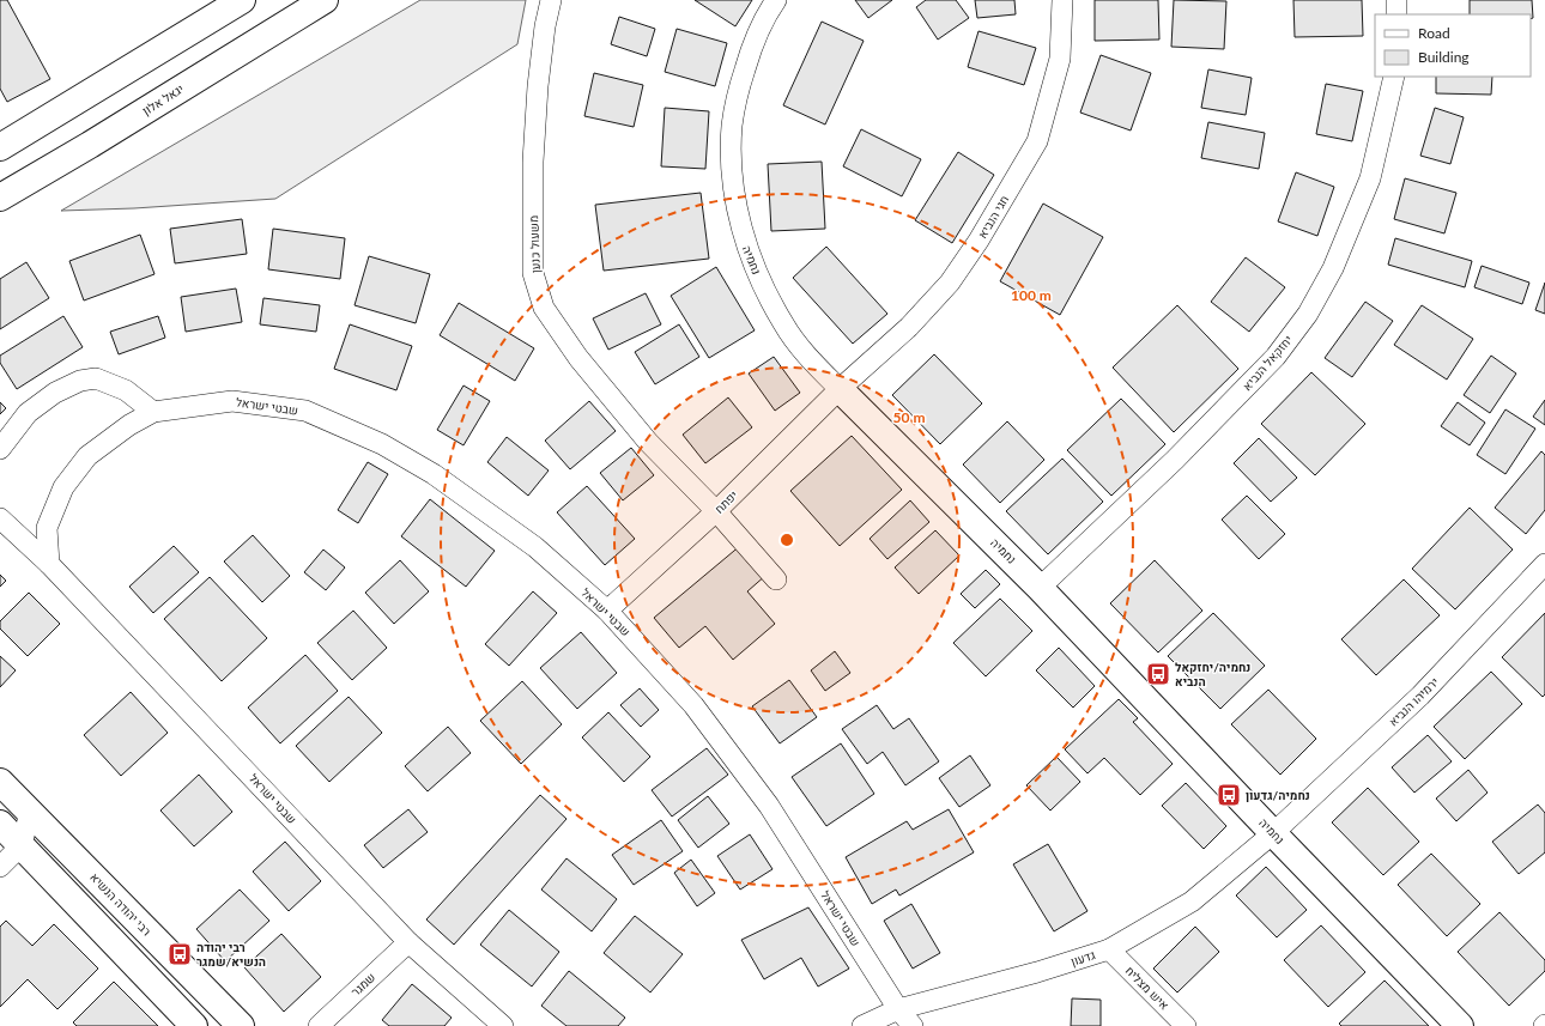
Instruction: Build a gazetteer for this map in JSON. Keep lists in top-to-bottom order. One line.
{"streets":{"street":["יגאל אלון","חגי הנביא","משעול כנען","נחמיה","יחזקאל הנביא","שבטי ישראל","יפתח","ירמיהו הנביא","רבי יהודה הנשיא","גדעון","שמגר","איש מצליח"]},"crossings":[["חגי הנביא","נחמיה"],["חגי הנביא","יפתח"],["משעול כנען","יפתח"],["נחמיה","יחזקאל הנביא"],["נחמיה","יפתח"],["נחמיה","ירמיהו הנביא"],["נחמיה","גדעון"],["שבטי ישראל","יפתח"],["שבטי ישראל","גדעון"],["שבטי ישראל","שמגר"],["ירמיהו הנביא","גדעון"],["גדעון","איש מצליח"]],"places":{"bus stop":["נחמיה/יחזקאל הנביא","נחמיה/גדעון","רבי יהודה הנשיא/שמגר"]},"legend":["Road","Building"],"rings":["100 m","50 m"]}
